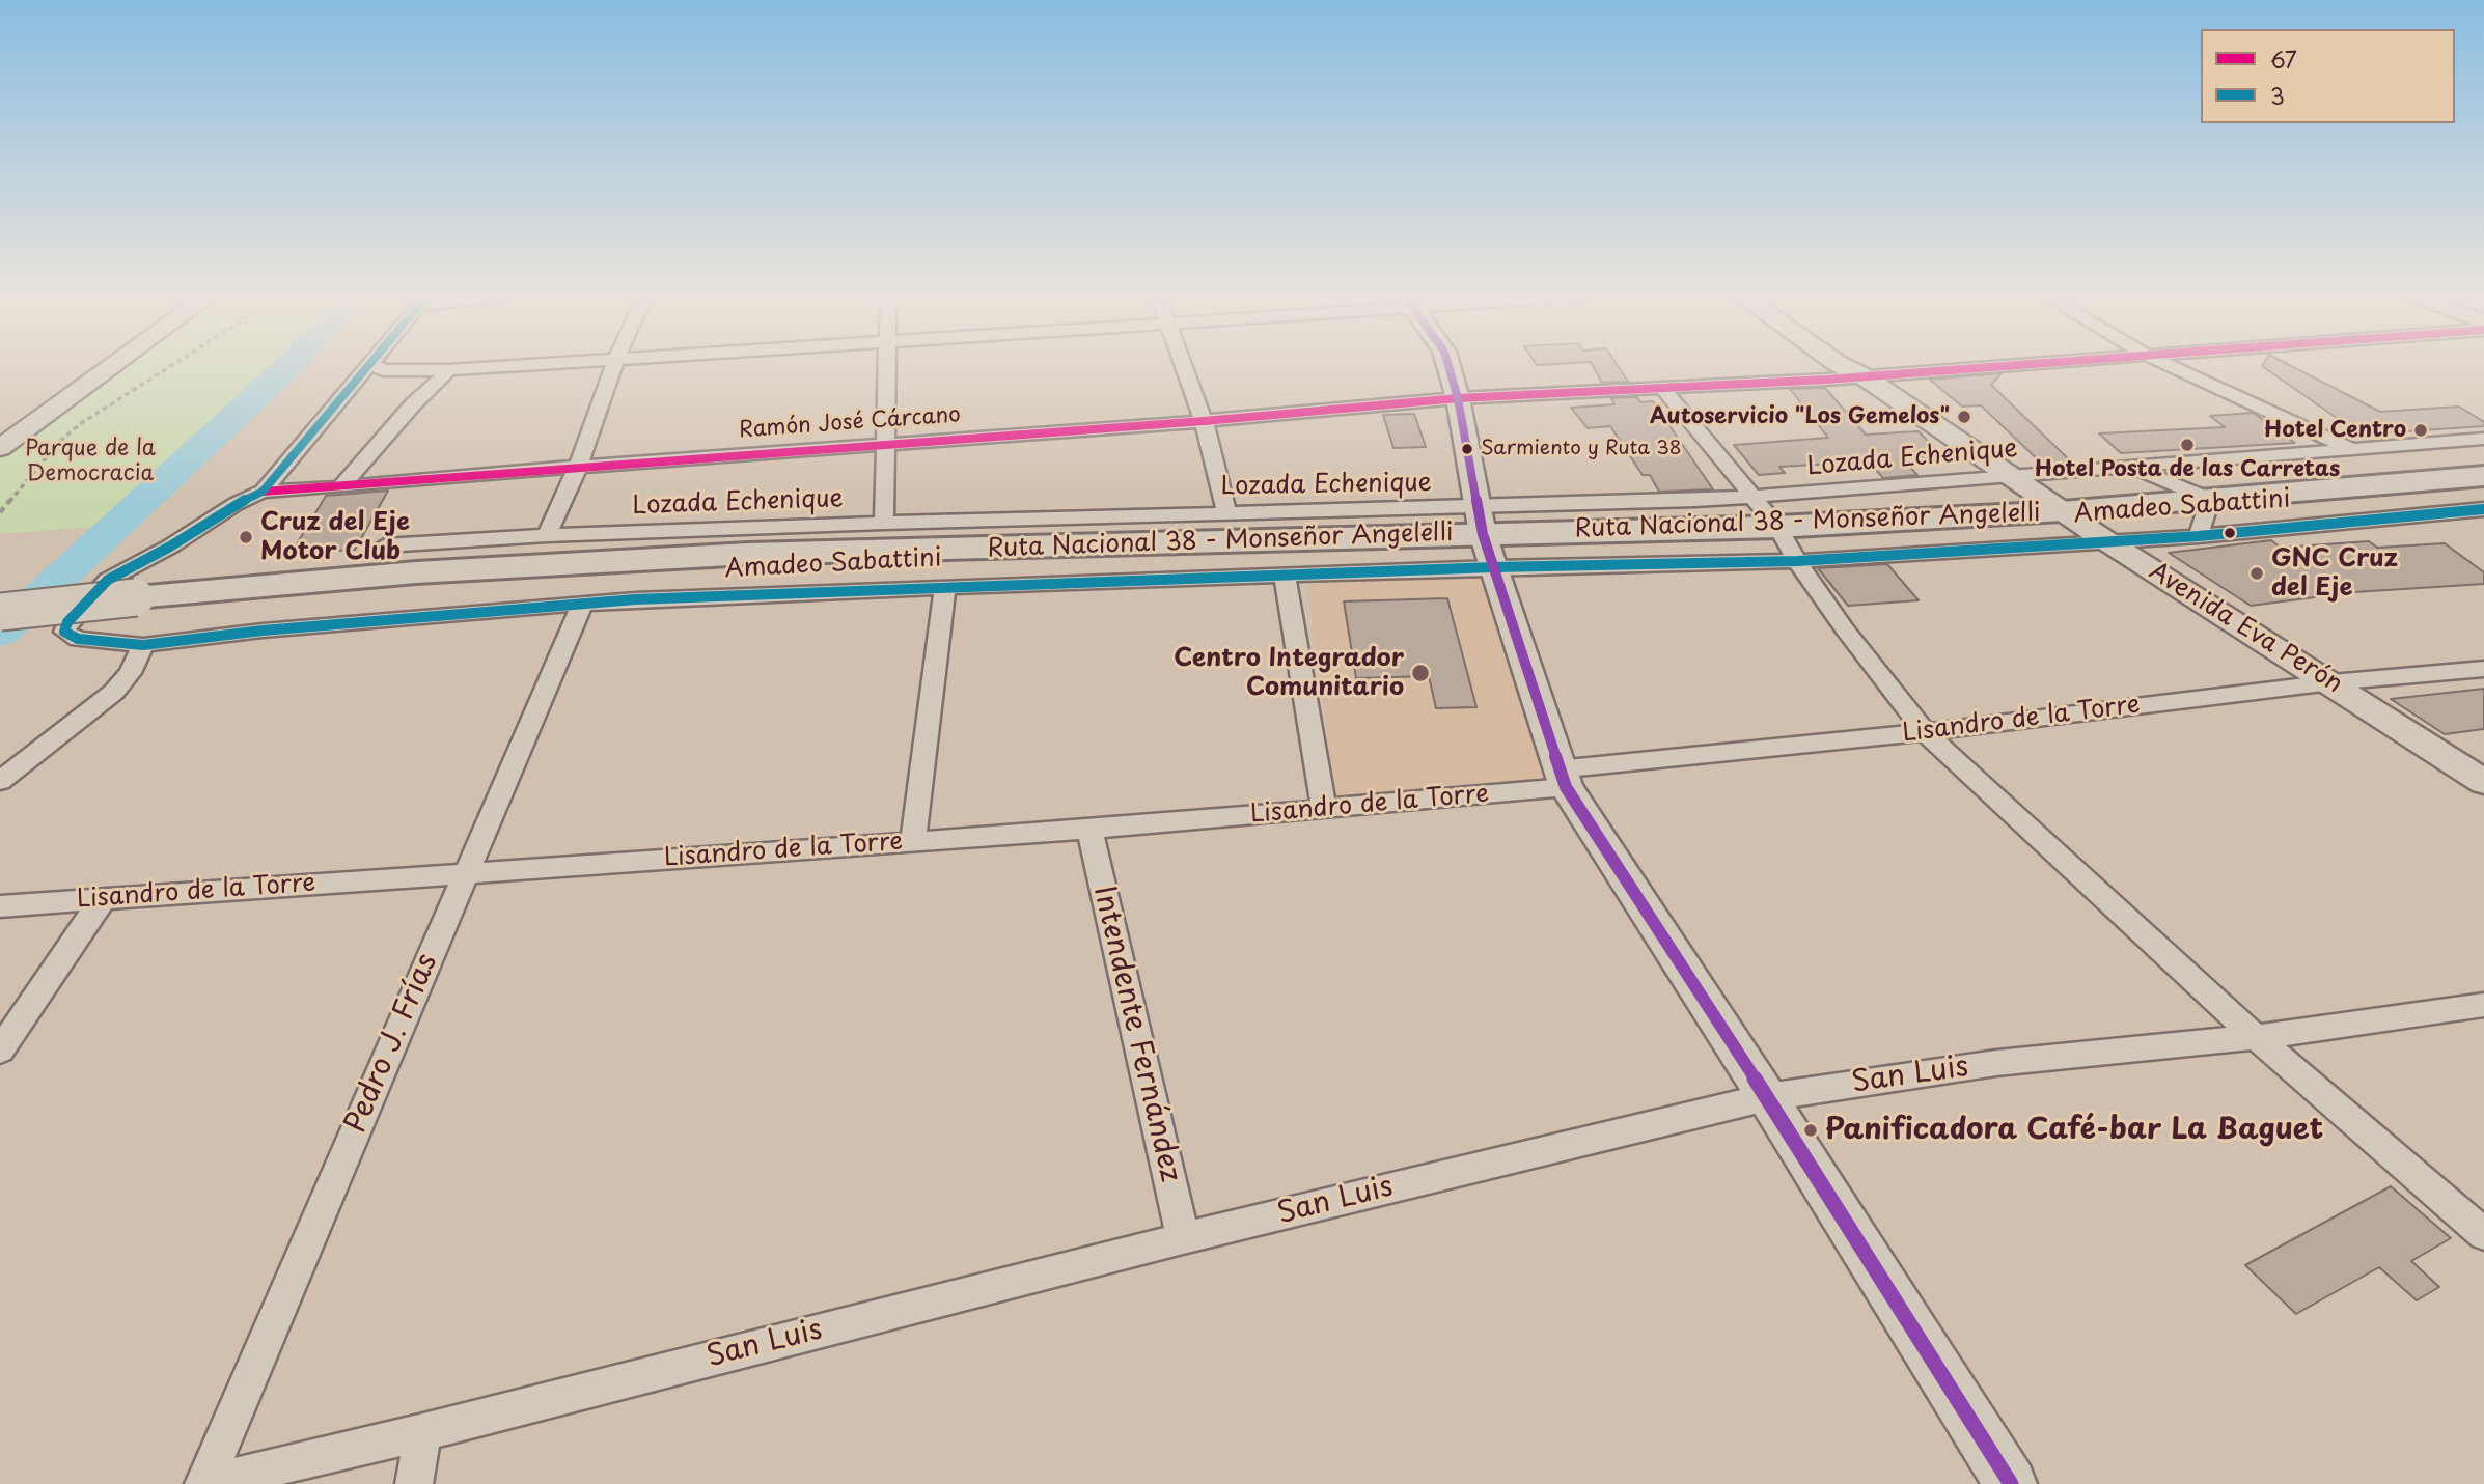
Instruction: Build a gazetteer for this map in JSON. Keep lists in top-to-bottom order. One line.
{"streets":{"highway":["Ruta Nacional 38 - Monseñor Angelelli"],"street":["Ramón José Cárcano","Lozada Echenique","Amadeo Sabattini","Avenida Eva Perón","Lisandro de la Torre","Intendente Fernández","Pedro J. Frías","San Luis"]},"crossings":[["Ramón José Cárcano","Amadeo Sabattini"],["Ramón José Cárcano","Avenida Eva Perón"],["Lozada Echenique","Ruta Nacional 38 - Monseñor Angelelli"],["Lozada Echenique","Avenida Eva Perón"],["Amadeo Sabattini","Avenida Eva Perón"],["Amadeo Sabattini","Pedro J. Frías"],["Ruta Nacional 38 - Monseñor Angelelli","Avenida Eva Perón"],["Avenida Eva Perón","Lisandro de la Torre"],["Lisandro de la Torre","Intendente Fernández"],["Lisandro de la Torre","Pedro J. Frías"],["Intendente Fernández","San Luis"],["Pedro J. Frías","San Luis"]],"parks":["Parque de la Democracia"],"places":["Autoservicio \"Los Gemelos\"","Hotel Centro","Hotel Posta de las Carretas","Sarmiento y Ruta 38","Cruz del Eje Motor Club","GNC Cruz del Eje","Centro Integrador Comunitario","Panificadora Café-bar La Baguet"],"lines":["transit line 67","transit line 3"],"legend":["67","3"]}
